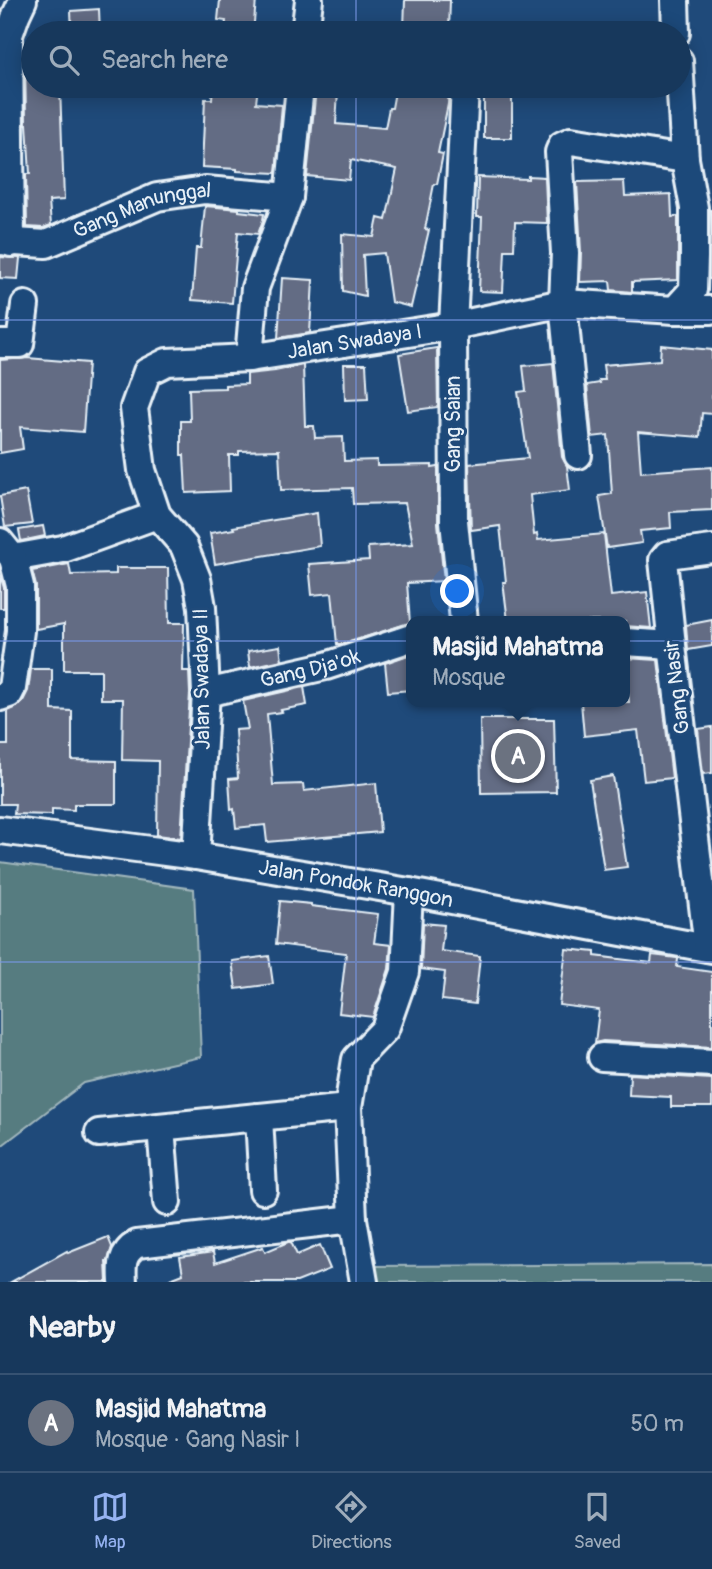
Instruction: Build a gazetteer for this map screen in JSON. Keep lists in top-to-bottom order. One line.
{"streets":{"street":["Gang Manunggal","Jalan Swadaya I","Gang Saian","Gang Dja'ok","Jalan Swadaya II","Gang Nasir","Jalan Pondok Ranggon"]},"crossings":[["Jalan Swadaya I","Gang Saian"],["Jalan Swadaya I","Jalan Swadaya II"],["Gang Dja'ok","Jalan Swadaya II"],["Jalan Swadaya II","Jalan Pondok Ranggon"],["Gang Nasir","Jalan Pondok Ranggon"]],"page":{"search":"Search here","popup":["Masjid Mahatma","Mosque"],"pins":"A","heading":"Nearby","list":[{"mark":"A","name":"Masjid Mahatma","note":"Mosque · Gang Nasir I","value":"50 m"}],"nav":["Map","Directions","Saved"]}}
